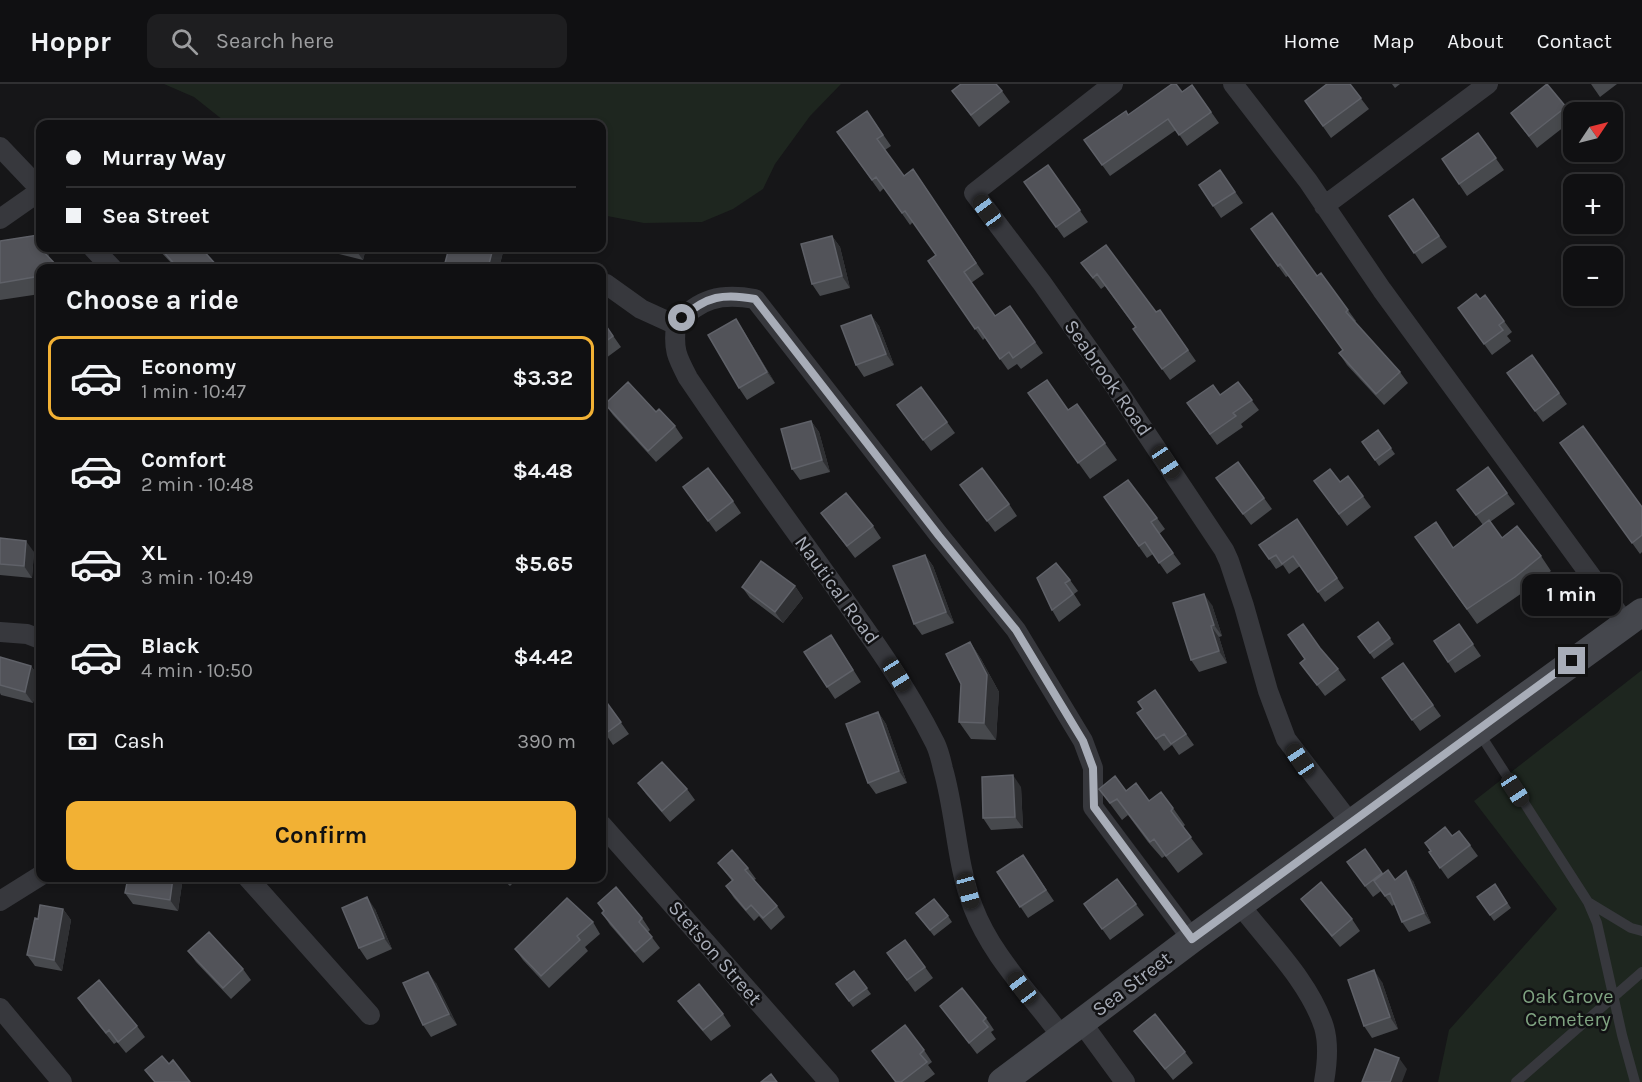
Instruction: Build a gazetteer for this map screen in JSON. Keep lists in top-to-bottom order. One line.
{"streets":{"street":["Seabrook Road","Nautical Road","Stetson Street","Sea Street"]},"crossings":[["Seabrook Road","Sea Street"],["Nautical Road","Sea Street"]],"parks":["Oak Grove Cemetery"],"north":"top right","page":{"header":"Hoppr","search":"Search here","nav":["Home","Map","About","Contact"],"map_buttons":["+","−"],"banner":["Murray Way","Sea Street"],"heading":"Choose a ride","list":[{"name":"Economy","note":"1 min · 10:47","value":"$3.32"},{"name":"Comfort","note":"2 min · 10:48","value":"$4.48"},{"name":"XL","note":"3 min · 10:49","value":"$5.65"},{"name":"Black","note":"4 min · 10:50","value":"$4.42"}],"bubble":"1 min","pay":["Cash","390 m"],"buttons":"Confirm"}}
